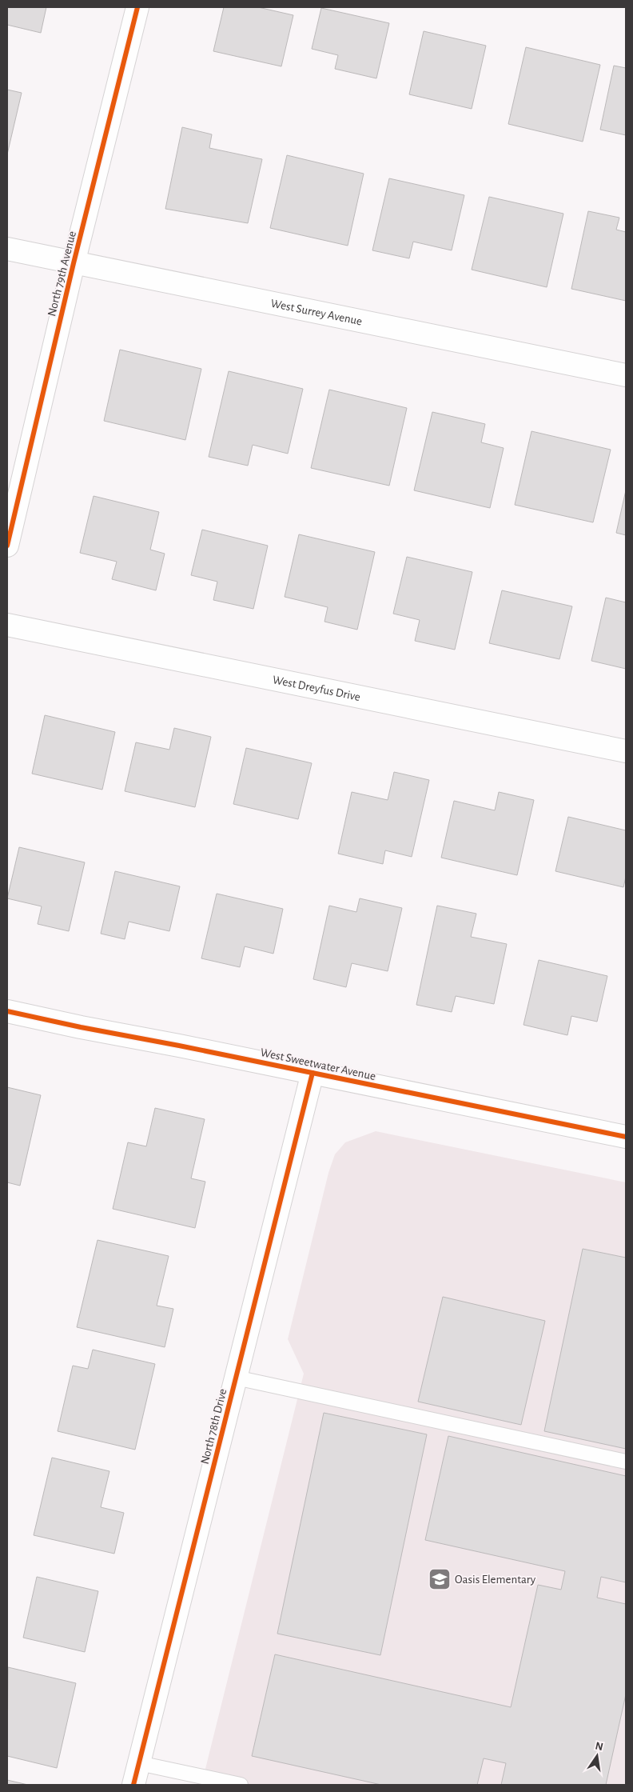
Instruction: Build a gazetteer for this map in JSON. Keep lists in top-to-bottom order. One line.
{"streets":{"street":["North 79th Avenue","West Surrey Avenue","West Dreyfus Drive","West Sweetwater Avenue","North 78th Drive"]},"crossings":[["North 79th Avenue","West Surrey Avenue"],["West Sweetwater Avenue","North 78th Drive"]],"places":{"school or university":["Oasis Elementary"]},"north":"top"}
